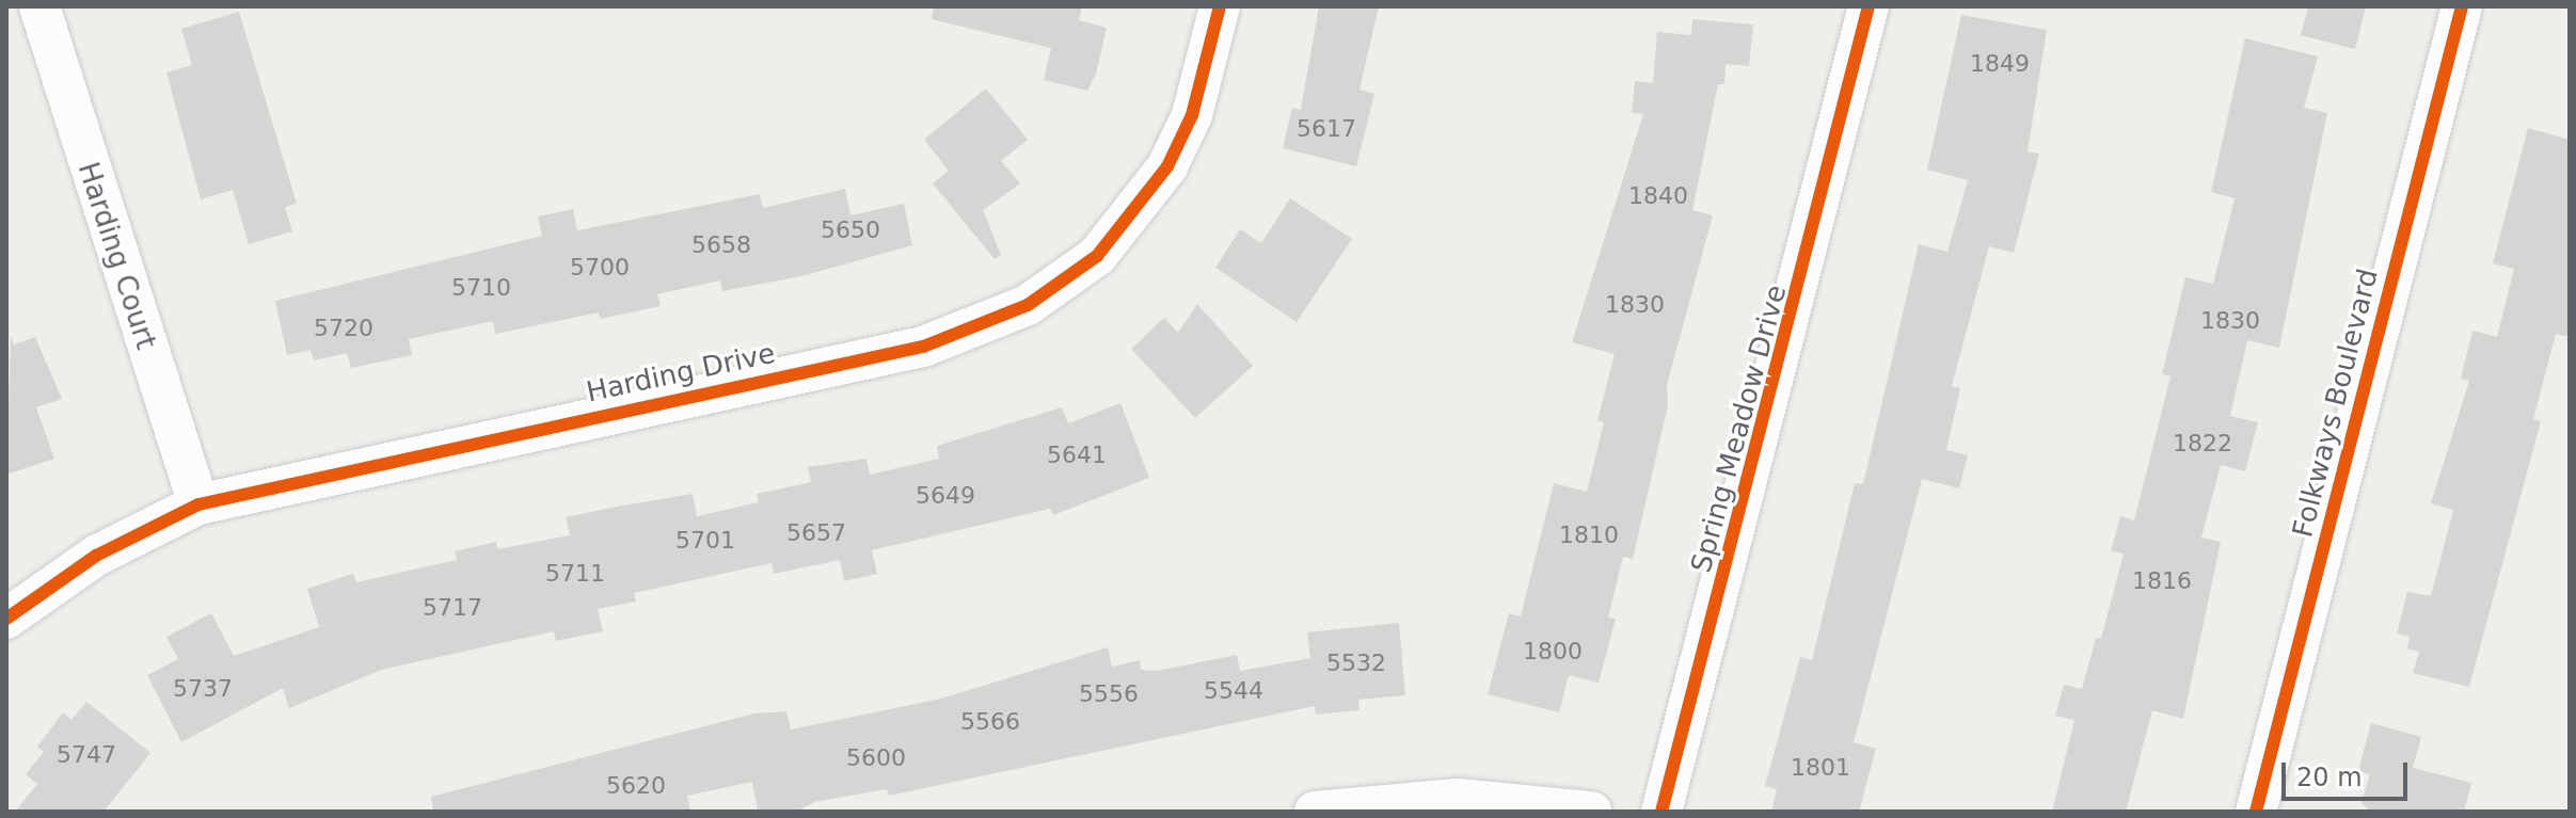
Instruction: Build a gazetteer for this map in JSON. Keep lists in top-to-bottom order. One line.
{"streets":{"street":["Harding Court","Harding Drive","Folkways Boulevard","Spring Meadow Drive"]},"crossings":[["Harding Court","Harding Drive"]],"house_numbers":["1849","5617","1840","5650","5658","5700","5710","1830","1830","5720","1822","5641","5649","5657","1810","5701","5711","1816","5717","1800","5532","5737","5544","5556","5566","5747","5600","1801","5620"],"scale_bar":"20 m"}
